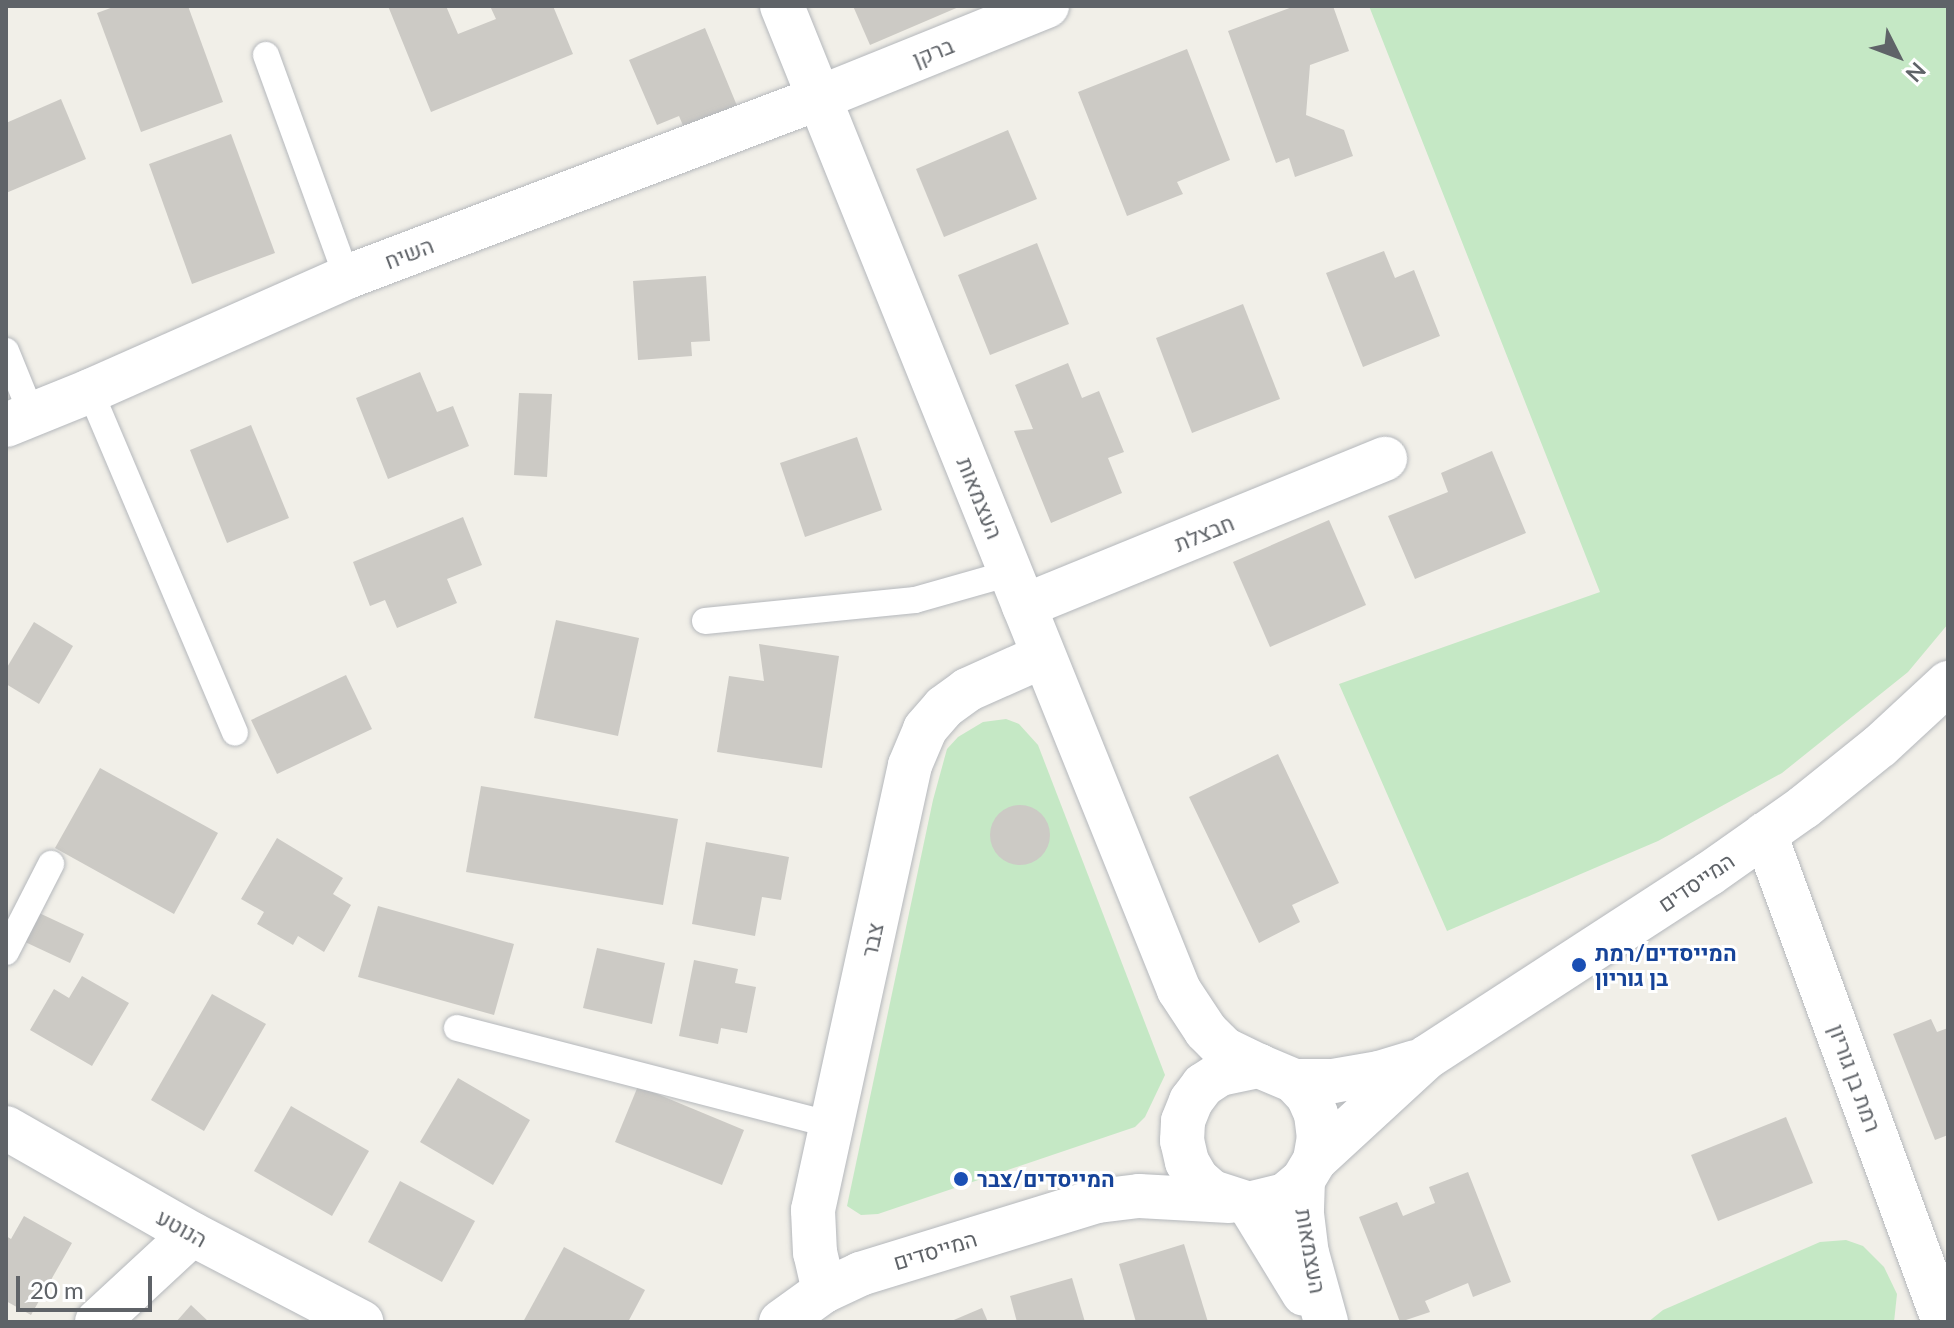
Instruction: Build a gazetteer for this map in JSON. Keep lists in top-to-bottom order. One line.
{"streets":{"street":["ברקן","השיח","העצמאות","חבצלת","המייסדים","צבר","רמת בן גוריון","הנוטע"]},"crossings":[["ברקן","השיח"],["ברקן","העצמאות"],["השיח","העצמאות"],["העצמאות","חבצלת"],["העצמאות","המייסדים"],["העצמאות","צבר"],["המייסדים","צבר"],["המייסדים","רמת בן גוריון"]],"places":["המייסדים/רמת בן גוריון","המייסדים/צבר"],"scale_bar":"20 m","north":"bottom right"}
